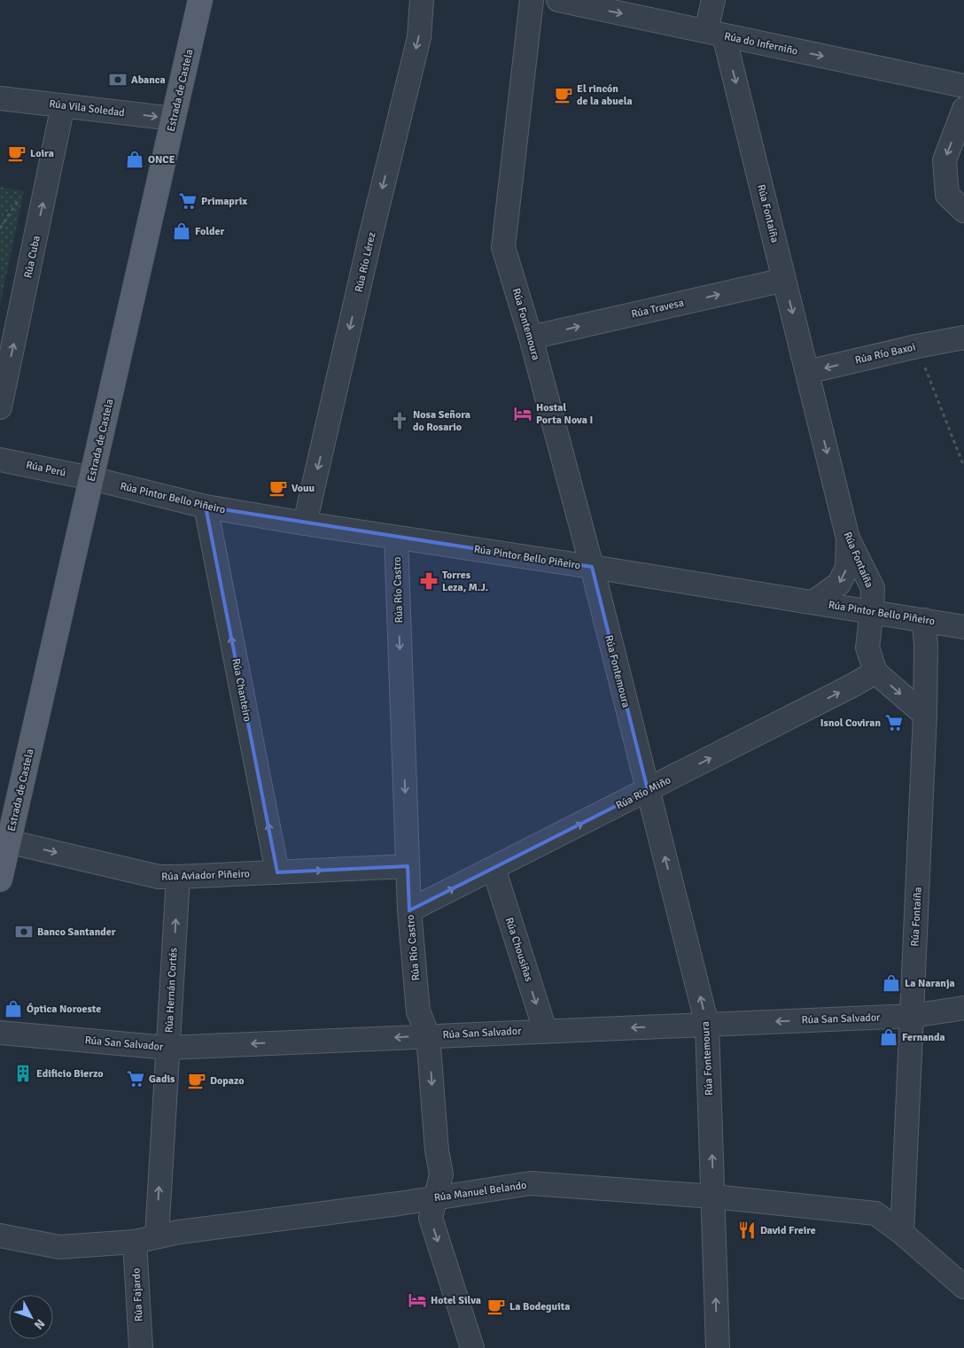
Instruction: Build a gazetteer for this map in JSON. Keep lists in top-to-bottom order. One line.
{"streets":{"main road":["Estrada de Castela"],"street":["Rúa do Inferniño","Rúa Vila Soledad","Rúa Fontaíña","Rúa Cuba","Rúa Río Lérez","Rúa Travesa","Rúa Fontemoura","Rúa Río Baxoi","Rúa Perú","Rúa Pintor Bello Piñeiro","Rúa Río Castro","Rúa Chanteiro","Rúa Río Miño","Rúa Aviador Piñeiro","Rúa Chousiñas","Rúa Hernán Cortés","Rúa San Salvador","Rúa Manuel Belando","Rúa Fajardo"]},"crossings":[["Rúa do Inferniño","Rúa Fontaíña"],["Estrada de Castela","Rúa Vila Soledad"],["Estrada de Castela","Rúa Perú"],["Estrada de Castela","Rúa Pintor Bello Piñeiro"],["Estrada de Castela","Rúa Aviador Piñeiro"],["Rúa Vila Soledad","Rúa Cuba"],["Rúa Fontaíña","Rúa Travesa"],["Rúa Fontaíña","Rúa Río Baxoi"],["Rúa Fontaíña","Rúa Pintor Bello Piñeiro"],["Rúa Fontaíña","Rúa Río Miño"],["Rúa Fontaíña","Rúa San Salvador"],["Rúa Fontaíña","Rúa Manuel Belando"],["Rúa Río Lérez","Rúa Pintor Bello Piñeiro"],["Rúa Travesa","Rúa Fontemoura"],["Rúa Fontemoura","Rúa Pintor Bello Piñeiro"],["Rúa Fontemoura","Rúa Río Miño"],["Rúa Fontemoura","Rúa San Salvador"],["Rúa Fontemoura","Rúa Manuel Belando"],["Rúa Perú","Rúa Pintor Bello Piñeiro"],["Rúa Pintor Bello Piñeiro","Rúa Río Castro"],["Rúa Pintor Bello Piñeiro","Rúa Chanteiro"],["Rúa Río Castro","Rúa Río Miño"],["Rúa Río Castro","Rúa Aviador Piñeiro"],["Rúa Río Castro","Rúa San Salvador"],["Rúa Río Castro","Rúa Manuel Belando"],["Rúa Chanteiro","Rúa Aviador Piñeiro"],["Rúa Río Miño","Rúa Chousiñas"],["Rúa Aviador Piñeiro","Rúa Hernán Cortés"],["Rúa Chousiñas","Rúa San Salvador"],["Rúa Hernán Cortés","Rúa San Salvador"],["Rúa Hernán Cortés","Rúa Manuel Belando"],["Rúa Hernán Cortés","Rúa Fajardo"],["Rúa Manuel Belando","Rúa Fajardo"]],"one_way":["Rúa do Inferniño","Rúa Vila Soledad","Rúa Fontaíña","Rúa Cuba","Rúa Río Lérez","Rúa Travesa","Rúa Fontemoura","Rúa Río Baxoi","Rúa Río Castro","Rúa Chanteiro","Rúa Río Miño","Rúa Aviador Piñeiro","Rúa Chousiñas","Rúa Hernán Cortés","Rúa San Salvador"],"places":{"bank":["Abanca","Banco Santander"],"cafe":["El rincón de la abuela","Loira","Vouu","Dopazo","La Bodeguita"],"shop":["ONCE","Folder","La Naranja","Óptica Noroeste","Fernanda"],"supermarket":["Primaprix","Isnol Coviran","Gadis"],"hotel":["Hostal Porta Nova I","Hotel Silva"],"church":["Nosa Señora do Rosario"],"pharmacy":["Torres Leza, M.J."],"building":["Edificio Bierzo"],"restaurant":["David Freire"]},"north":"bottom right"}
